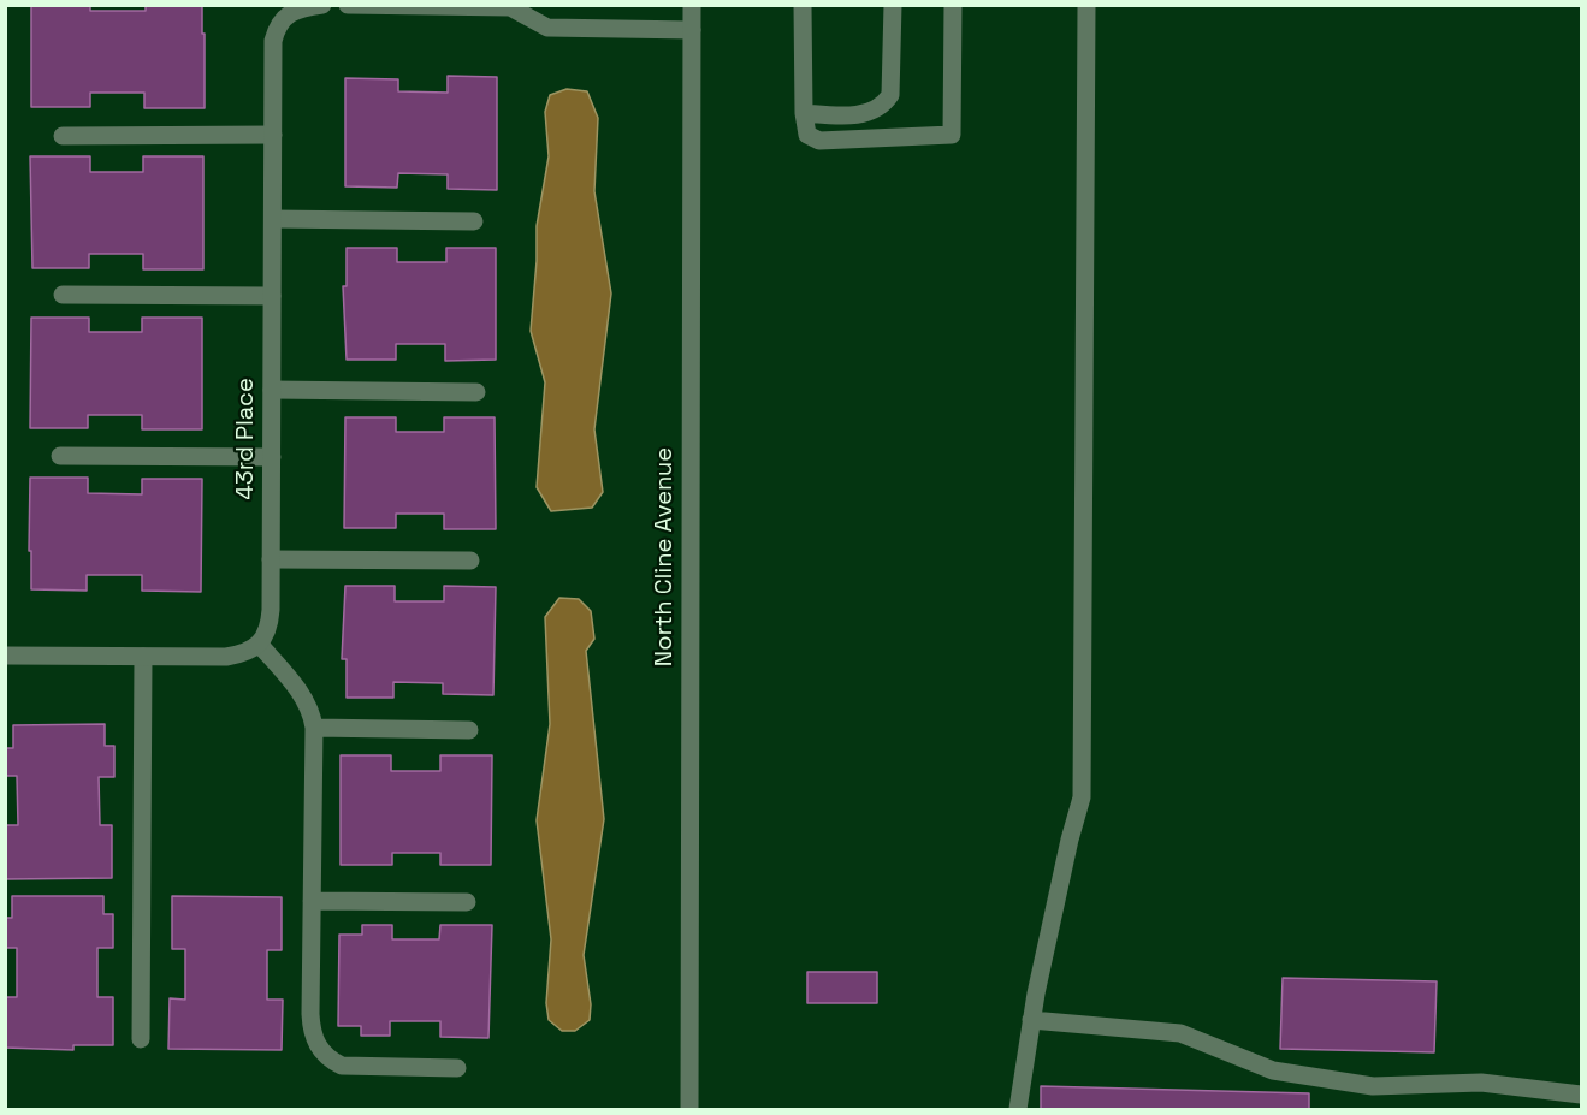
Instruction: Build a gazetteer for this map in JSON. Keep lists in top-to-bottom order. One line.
{"streets":{"street":["43rd Place","North Cline Avenue"]}}
